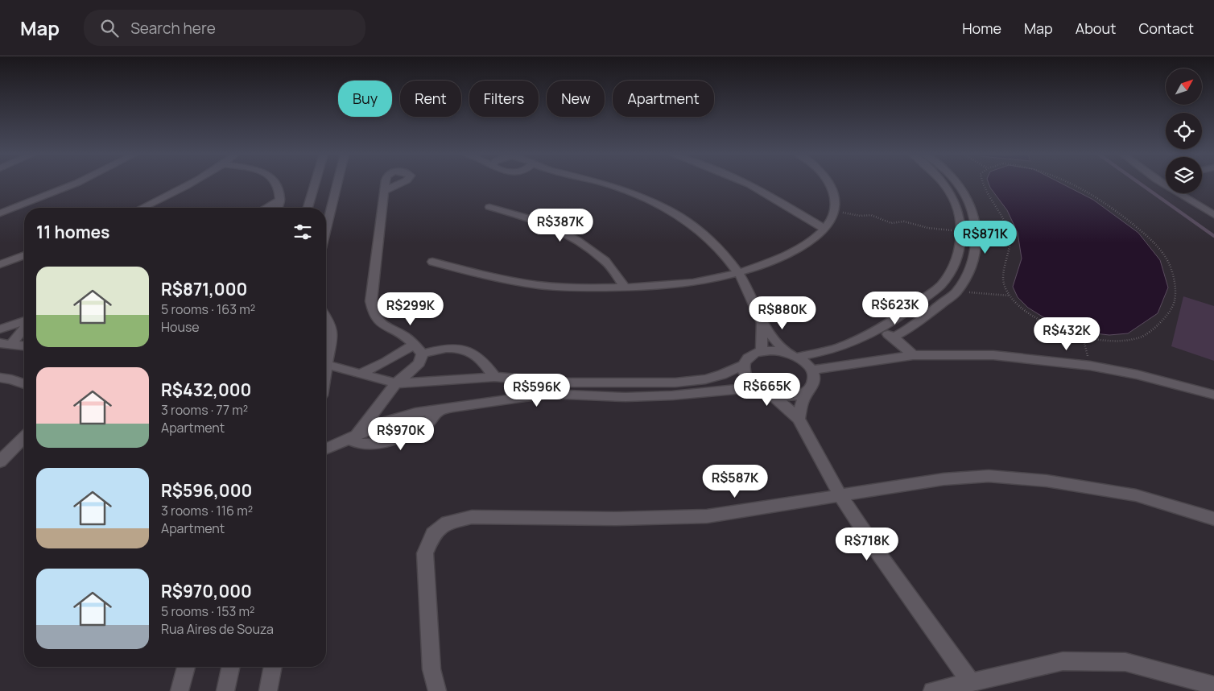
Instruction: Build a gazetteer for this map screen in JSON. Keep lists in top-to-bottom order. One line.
{"north":"top right","page":{"header":"Map","search":"Search here","nav":["Home","Map","About","Contact"],"chip":["Buy","Rent","Filters","New","Apartment"],"heading":"11 homes","price":["R$387K","R$871K","R$623K","R$299K","R$880K","R$432K","R$665K","R$596K","R$970K","R$587K","R$718K"],"list":[{"name":"R$871,000","note":"5 rooms · 163 m² · House"},{"name":"R$432,000","note":"3 rooms · 77 m² · Apartment"},{"name":"R$596,000","note":"3 rooms · 116 m² · Apartment"},{"name":"R$970,000","note":"5 rooms · 153 m² · Rua Aires de Souza"}]}}
